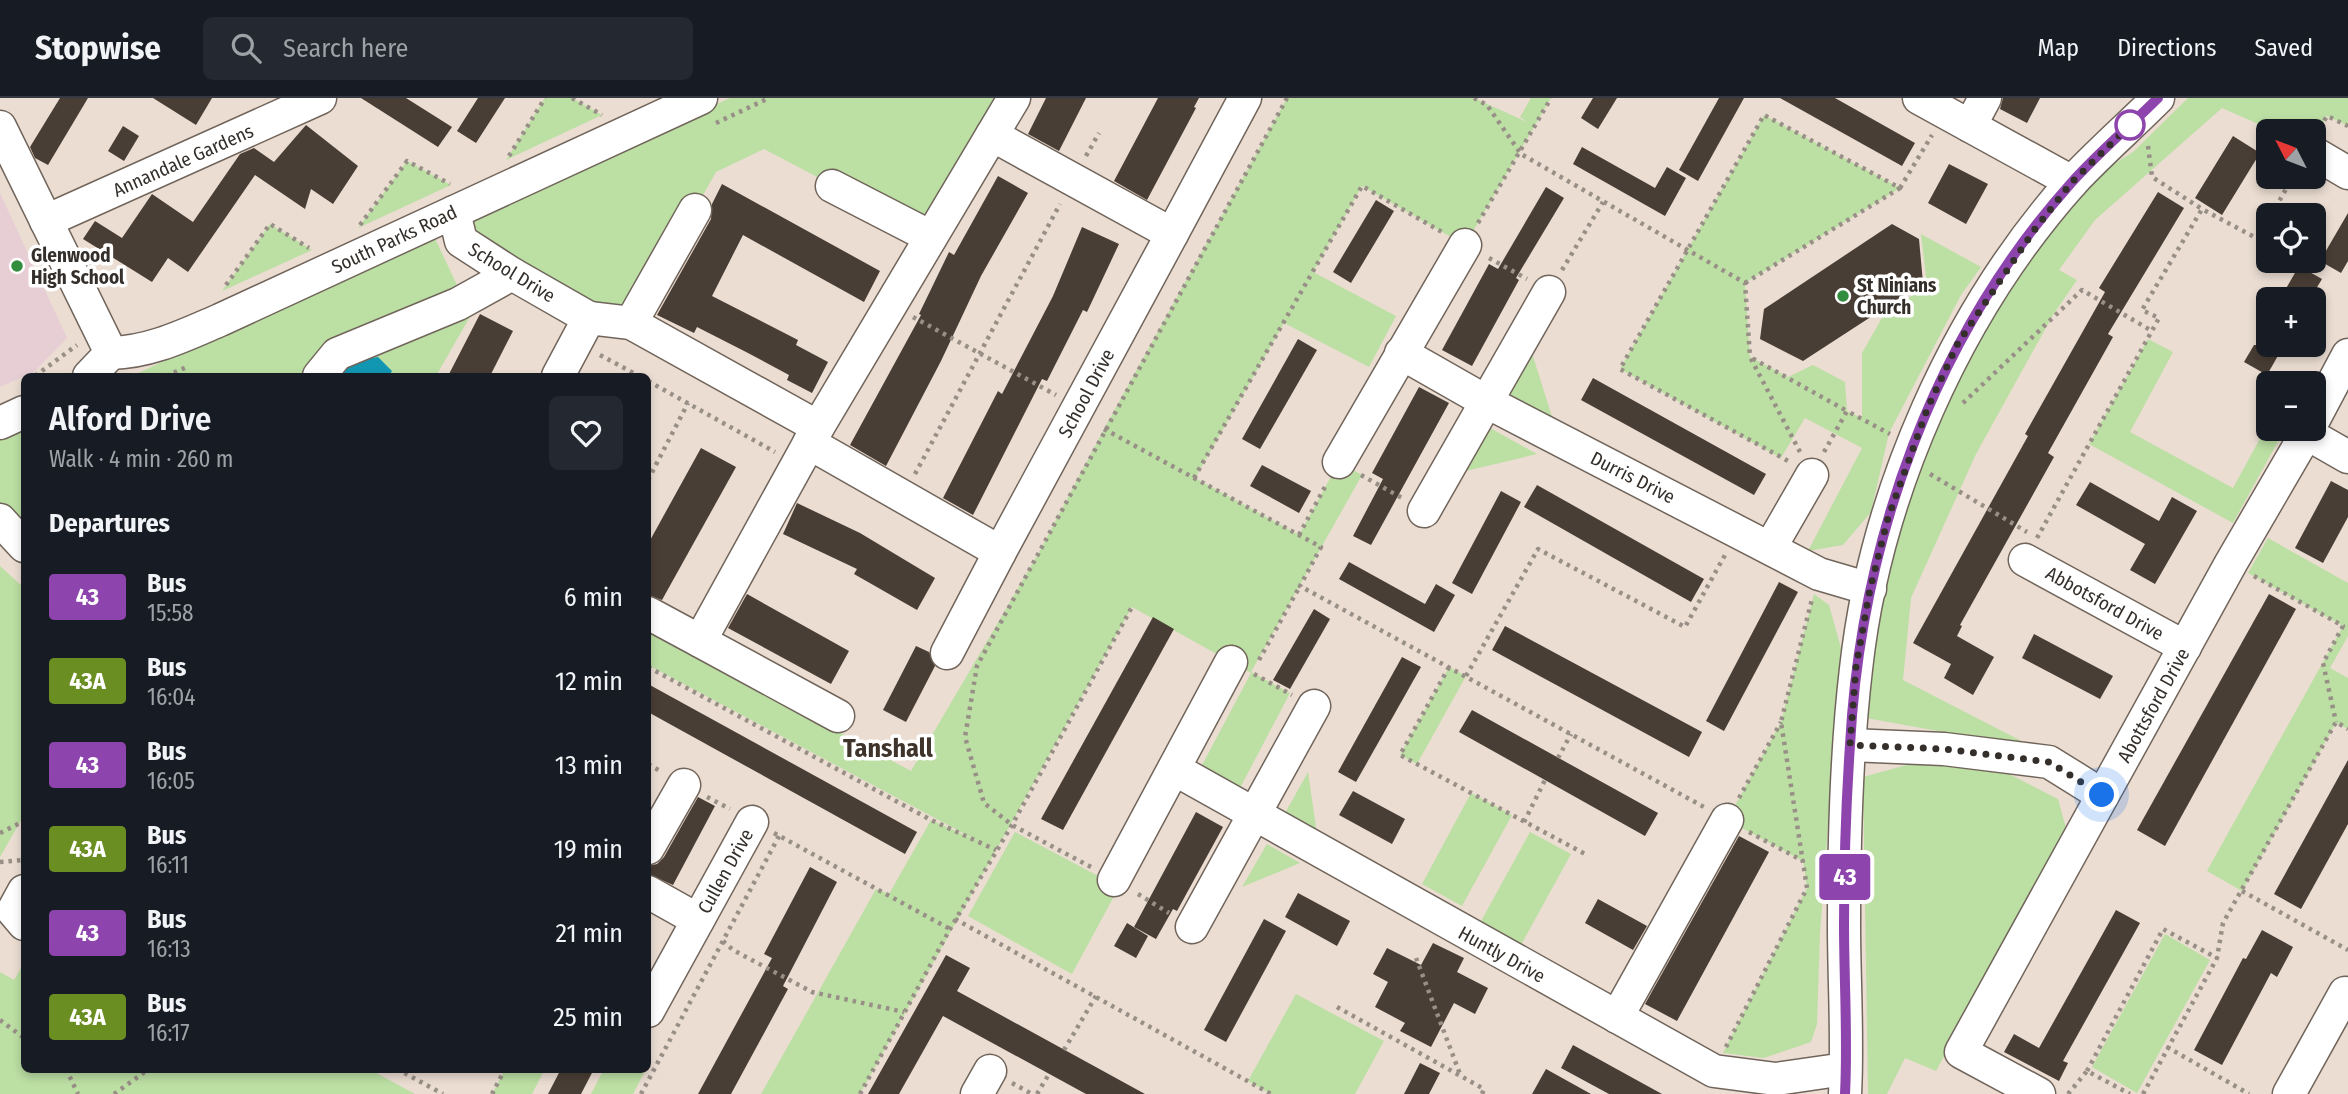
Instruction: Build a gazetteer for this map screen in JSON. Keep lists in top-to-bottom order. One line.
{"streets":{"street":["Annandale Gardens","South Parks Road","School Drive","Durris Drive","Abbotsford Drive","Abottsford Drive","Cullen Drive","Huntly Drive"]},"crossings":[["South Parks Road","School Drive"],["Abbotsford Drive","Abottsford Drive"]],"districts":["Tanshall"],"places":["Glenwood High School","St Ninians Church"],"lines":["bus line 43"],"north":"top left","page":{"header":"Stopwise","search":"Search here","nav":["Map","Directions","Saved"],"on_map":"43","map_buttons":["+","−"],"heading":[["Alford Drive","Walk · 4 min · 260 m"],"Departures"],"list":[{"mark":"43","name":"Bus","note":"15:58","value":"6 min"},{"mark":"43A","name":"Bus","note":"16:04","value":"12 min"},{"mark":"43","name":"Bus","note":"16:05","value":"13 min"},{"mark":"43A","name":"Bus","note":"16:11","value":"19 min"},{"mark":"43","name":"Bus","note":"16:13","value":"21 min"},{"mark":"43A","name":"Bus","note":"16:17","value":"25 min"}]}}
